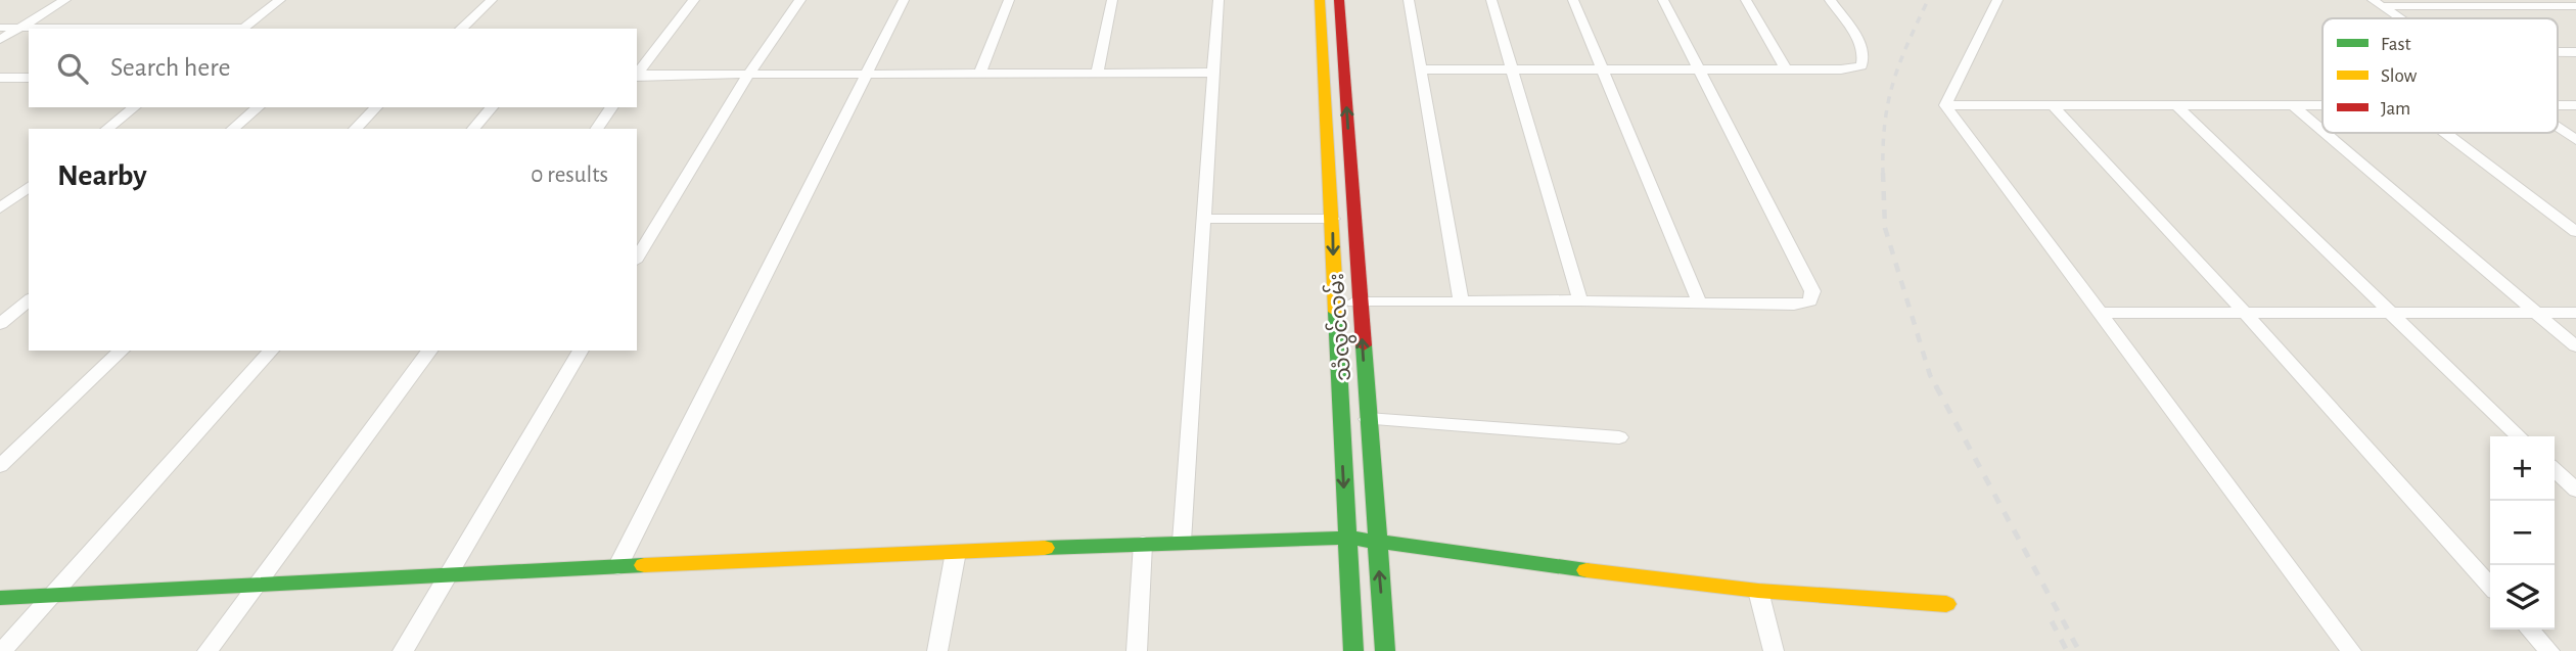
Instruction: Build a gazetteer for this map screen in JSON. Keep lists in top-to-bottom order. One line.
{"streets":{"main road":["သံလွင်လမ်း"]},"legend":["Fast","Slow","Jam"],"page":{"search":"Search here","heading":["Nearby","0 results"],"map_buttons":["+","−"]}}
